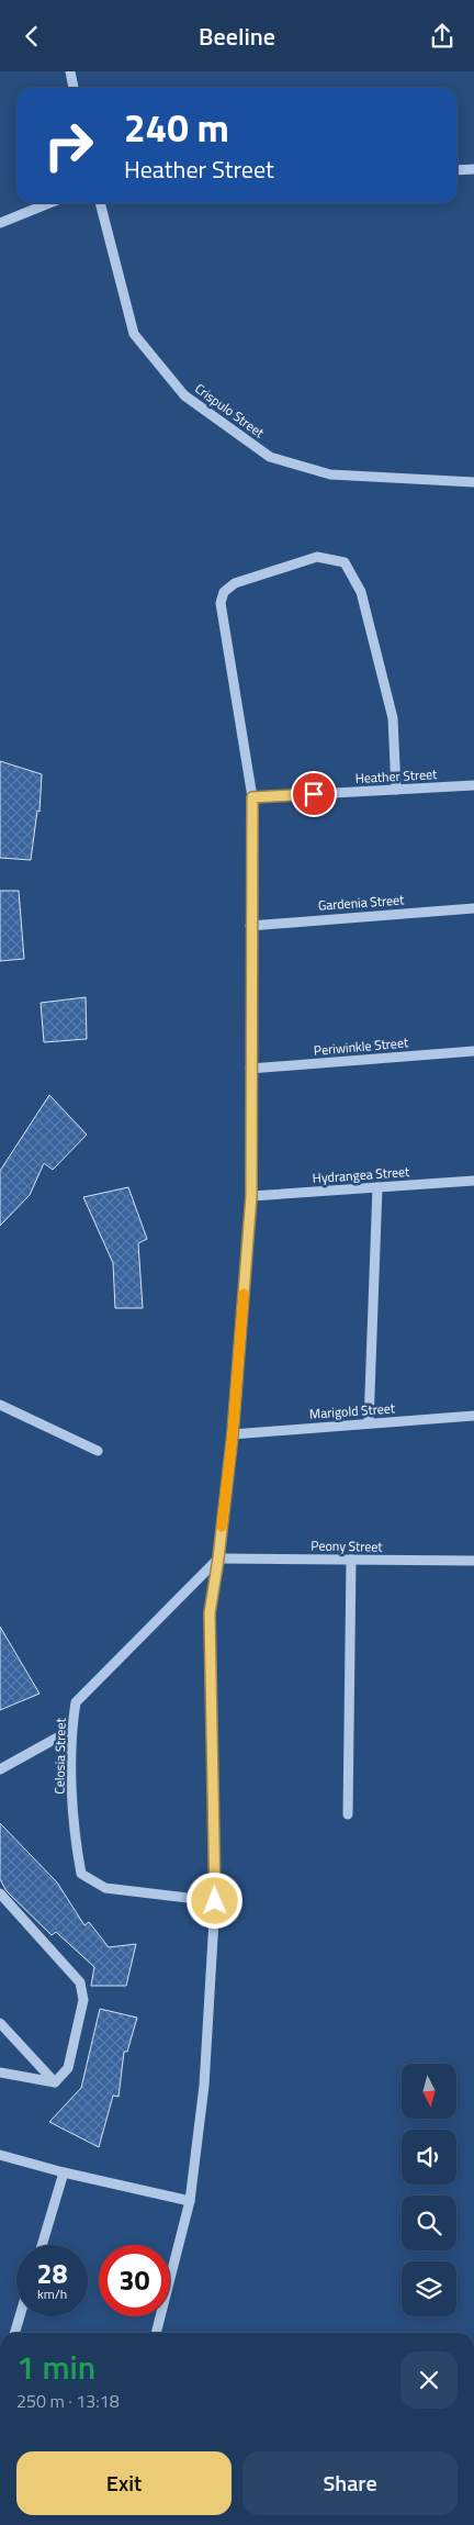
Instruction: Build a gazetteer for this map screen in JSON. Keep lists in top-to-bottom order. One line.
{"streets":{"street":["Crispulo Street","Heather Street","Gardenia Street","Periwinkle Street","Hydrangea Street","Marigold Street","Peony Street","Celosia Street"]},"crossings":[["Peony Street","Celosia Street"]],"north":"bottom","page":{"header":"Beeline","turn":["240 m","Heather Street"],"speed":"28 km/h","limit":"30","heading":["1 min","250 m · 13:18"],"buttons":["Exit","Share"]}}
